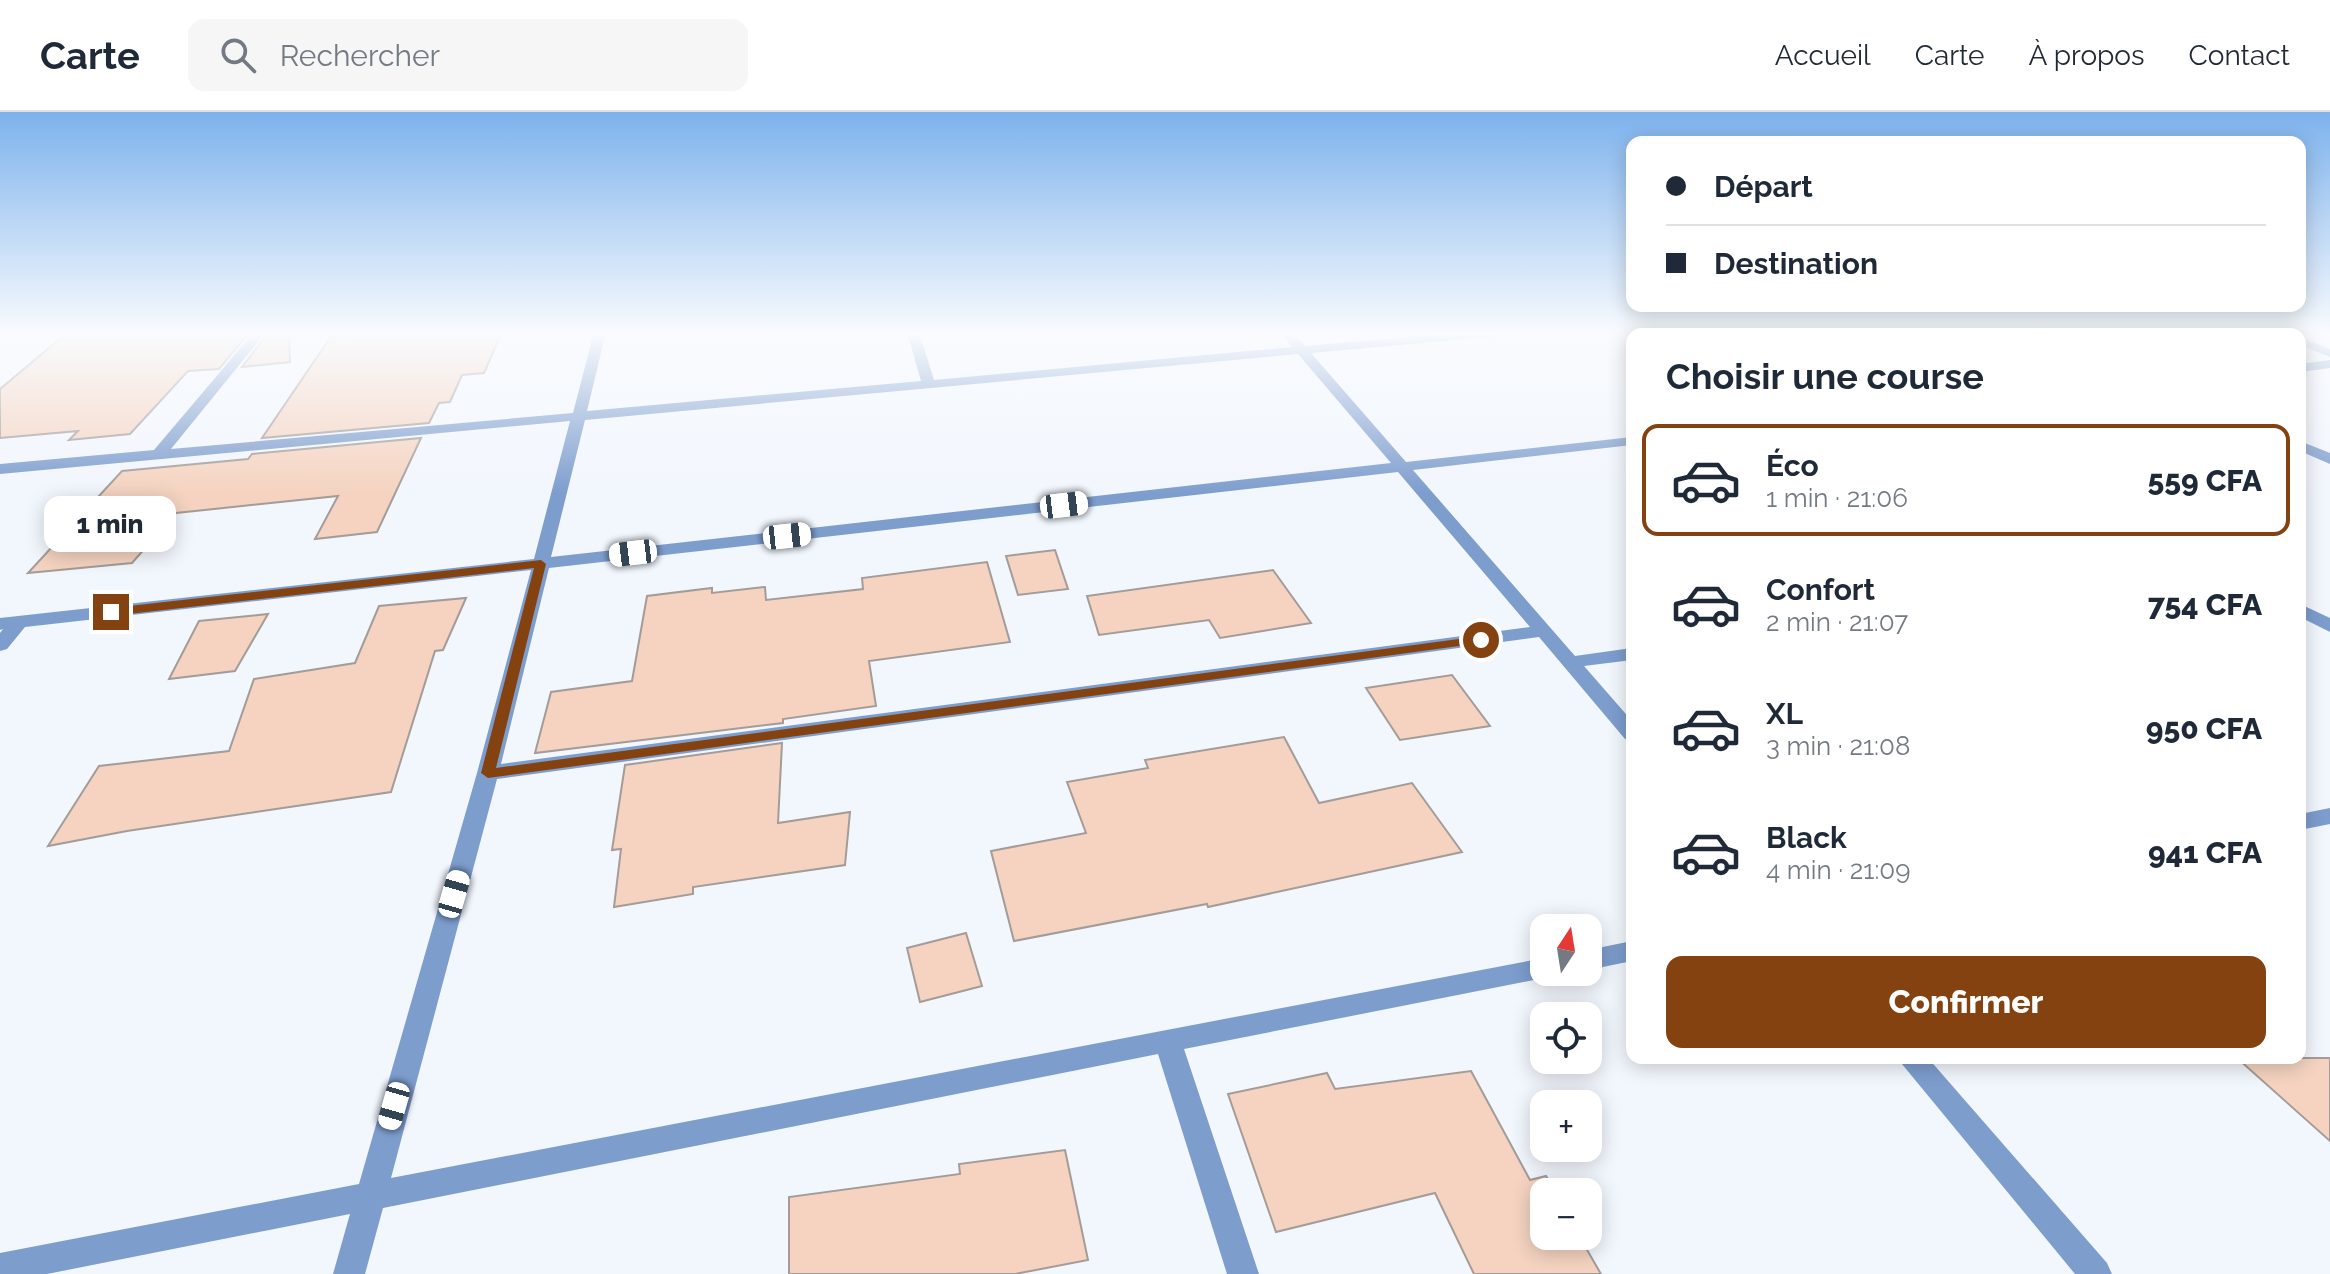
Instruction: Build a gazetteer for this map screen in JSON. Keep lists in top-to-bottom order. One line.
{"north":"top","page":{"header":"Carte","search":"Rechercher","nav":["Accueil","Carte","À propos","Contact"],"banner":["Départ","Destination"],"heading":"Choisir une course","list":[{"name":"Éco","note":"1 min · 21:06","value":"559 CFA"},{"name":"Confort","note":"2 min · 21:07","value":"754 CFA"},{"name":"XL","note":"3 min · 21:08","value":"950 CFA"},{"name":"Black","note":"4 min · 21:09","value":"941 CFA"}],"bubble":"1 min","map_buttons":["+","−"],"buttons":"Confirmer"}}
